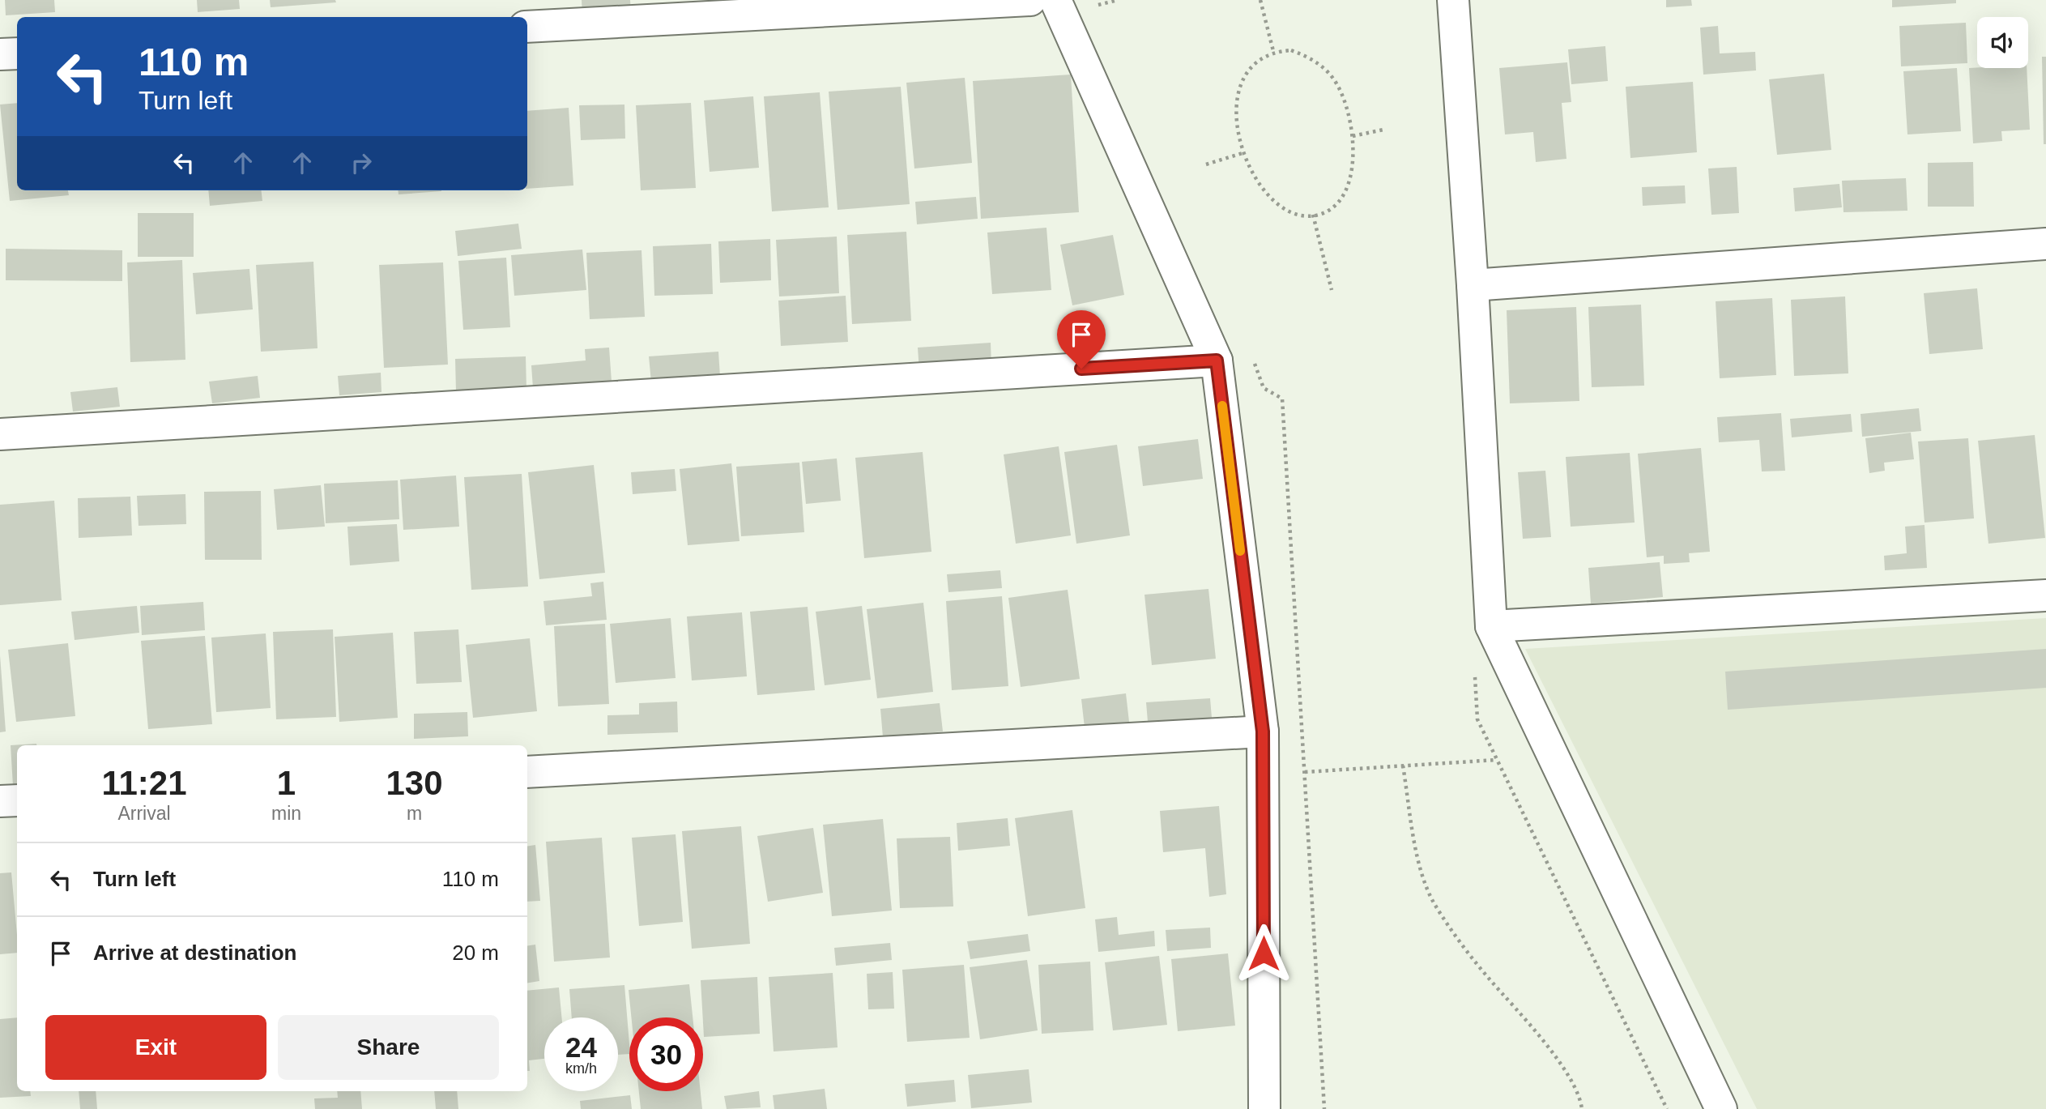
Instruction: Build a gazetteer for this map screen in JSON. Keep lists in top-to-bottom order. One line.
{"page":{"turn":["110 m","Turn left"],"eta":["11:21","Arrival","1","min","130","m"],"list":[{"name":"Turn left","value":"110 m"},{"name":"Arrive at destination","value":"20 m"}],"buttons":["Exit","Share"],"speed":"24 km/h","limit":"30"}}
